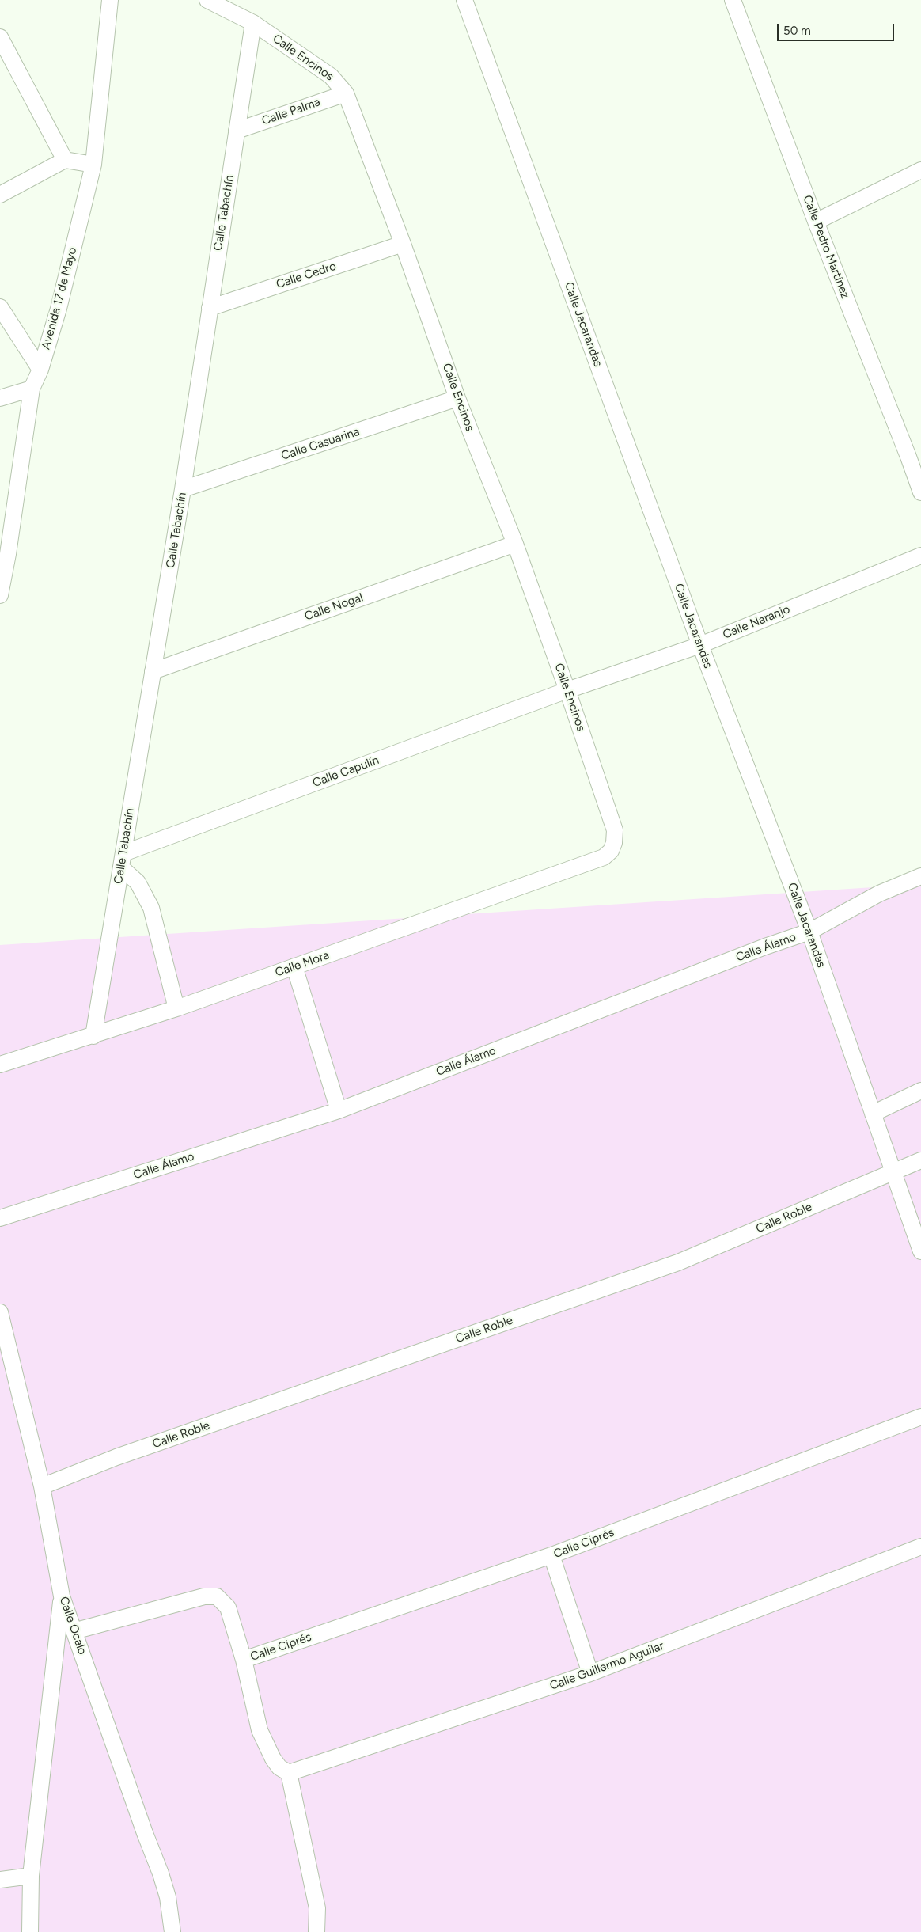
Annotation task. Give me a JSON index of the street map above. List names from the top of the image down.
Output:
{
  "streets": {
    "street": [
      "Calle Encinos",
      "Calle Palma",
      "Calle Tabachín",
      "Calle Pedro Martínez",
      "Calle Cedro",
      "Avenida 17 de Mayo",
      "Calle Jacarandas",
      "Calle Casuarina",
      "Calle Nogal",
      "Calle Naranjo",
      "Calle Capulín",
      "Calle Álamo",
      "Calle Mora",
      "Calle Roble",
      "Calle Ciprés",
      "Calle Ocalo",
      "Calle Guillermo Aguilar"
    ]
  },
  "crossings": [
    ["Calle Encinos", "Calle Palma"],
    ["Calle Encinos", "Calle Tabachín"],
    ["Calle Encinos", "Calle Cedro"],
    ["Calle Encinos", "Calle Casuarina"],
    ["Calle Encinos", "Calle Nogal"],
    ["Calle Encinos", "Calle Naranjo"],
    ["Calle Encinos", "Calle Capulín"],
    ["Calle Encinos", "Calle Mora"],
    ["Calle Palma", "Calle Tabachín"],
    ["Calle Tabachín", "Calle Cedro"],
    ["Calle Tabachín", "Calle Casuarina"],
    ["Calle Tabachín", "Calle Nogal"],
    ["Calle Tabachín", "Calle Capulín"],
    ["Calle Tabachín", "Calle Mora"],
    ["Calle Jacarandas", "Calle Naranjo"],
    ["Calle Jacarandas", "Calle Álamo"],
    ["Calle Jacarandas", "Calle Roble"],
    ["Calle Naranjo", "Calle Capulín"],
    ["Calle Roble", "Calle Ocalo"],
    ["Calle Ciprés", "Calle Ocalo"],
    ["Calle Ciprés", "Calle Guillermo Aguilar"]
  ],
  "scale_bar": "50 m"
}
